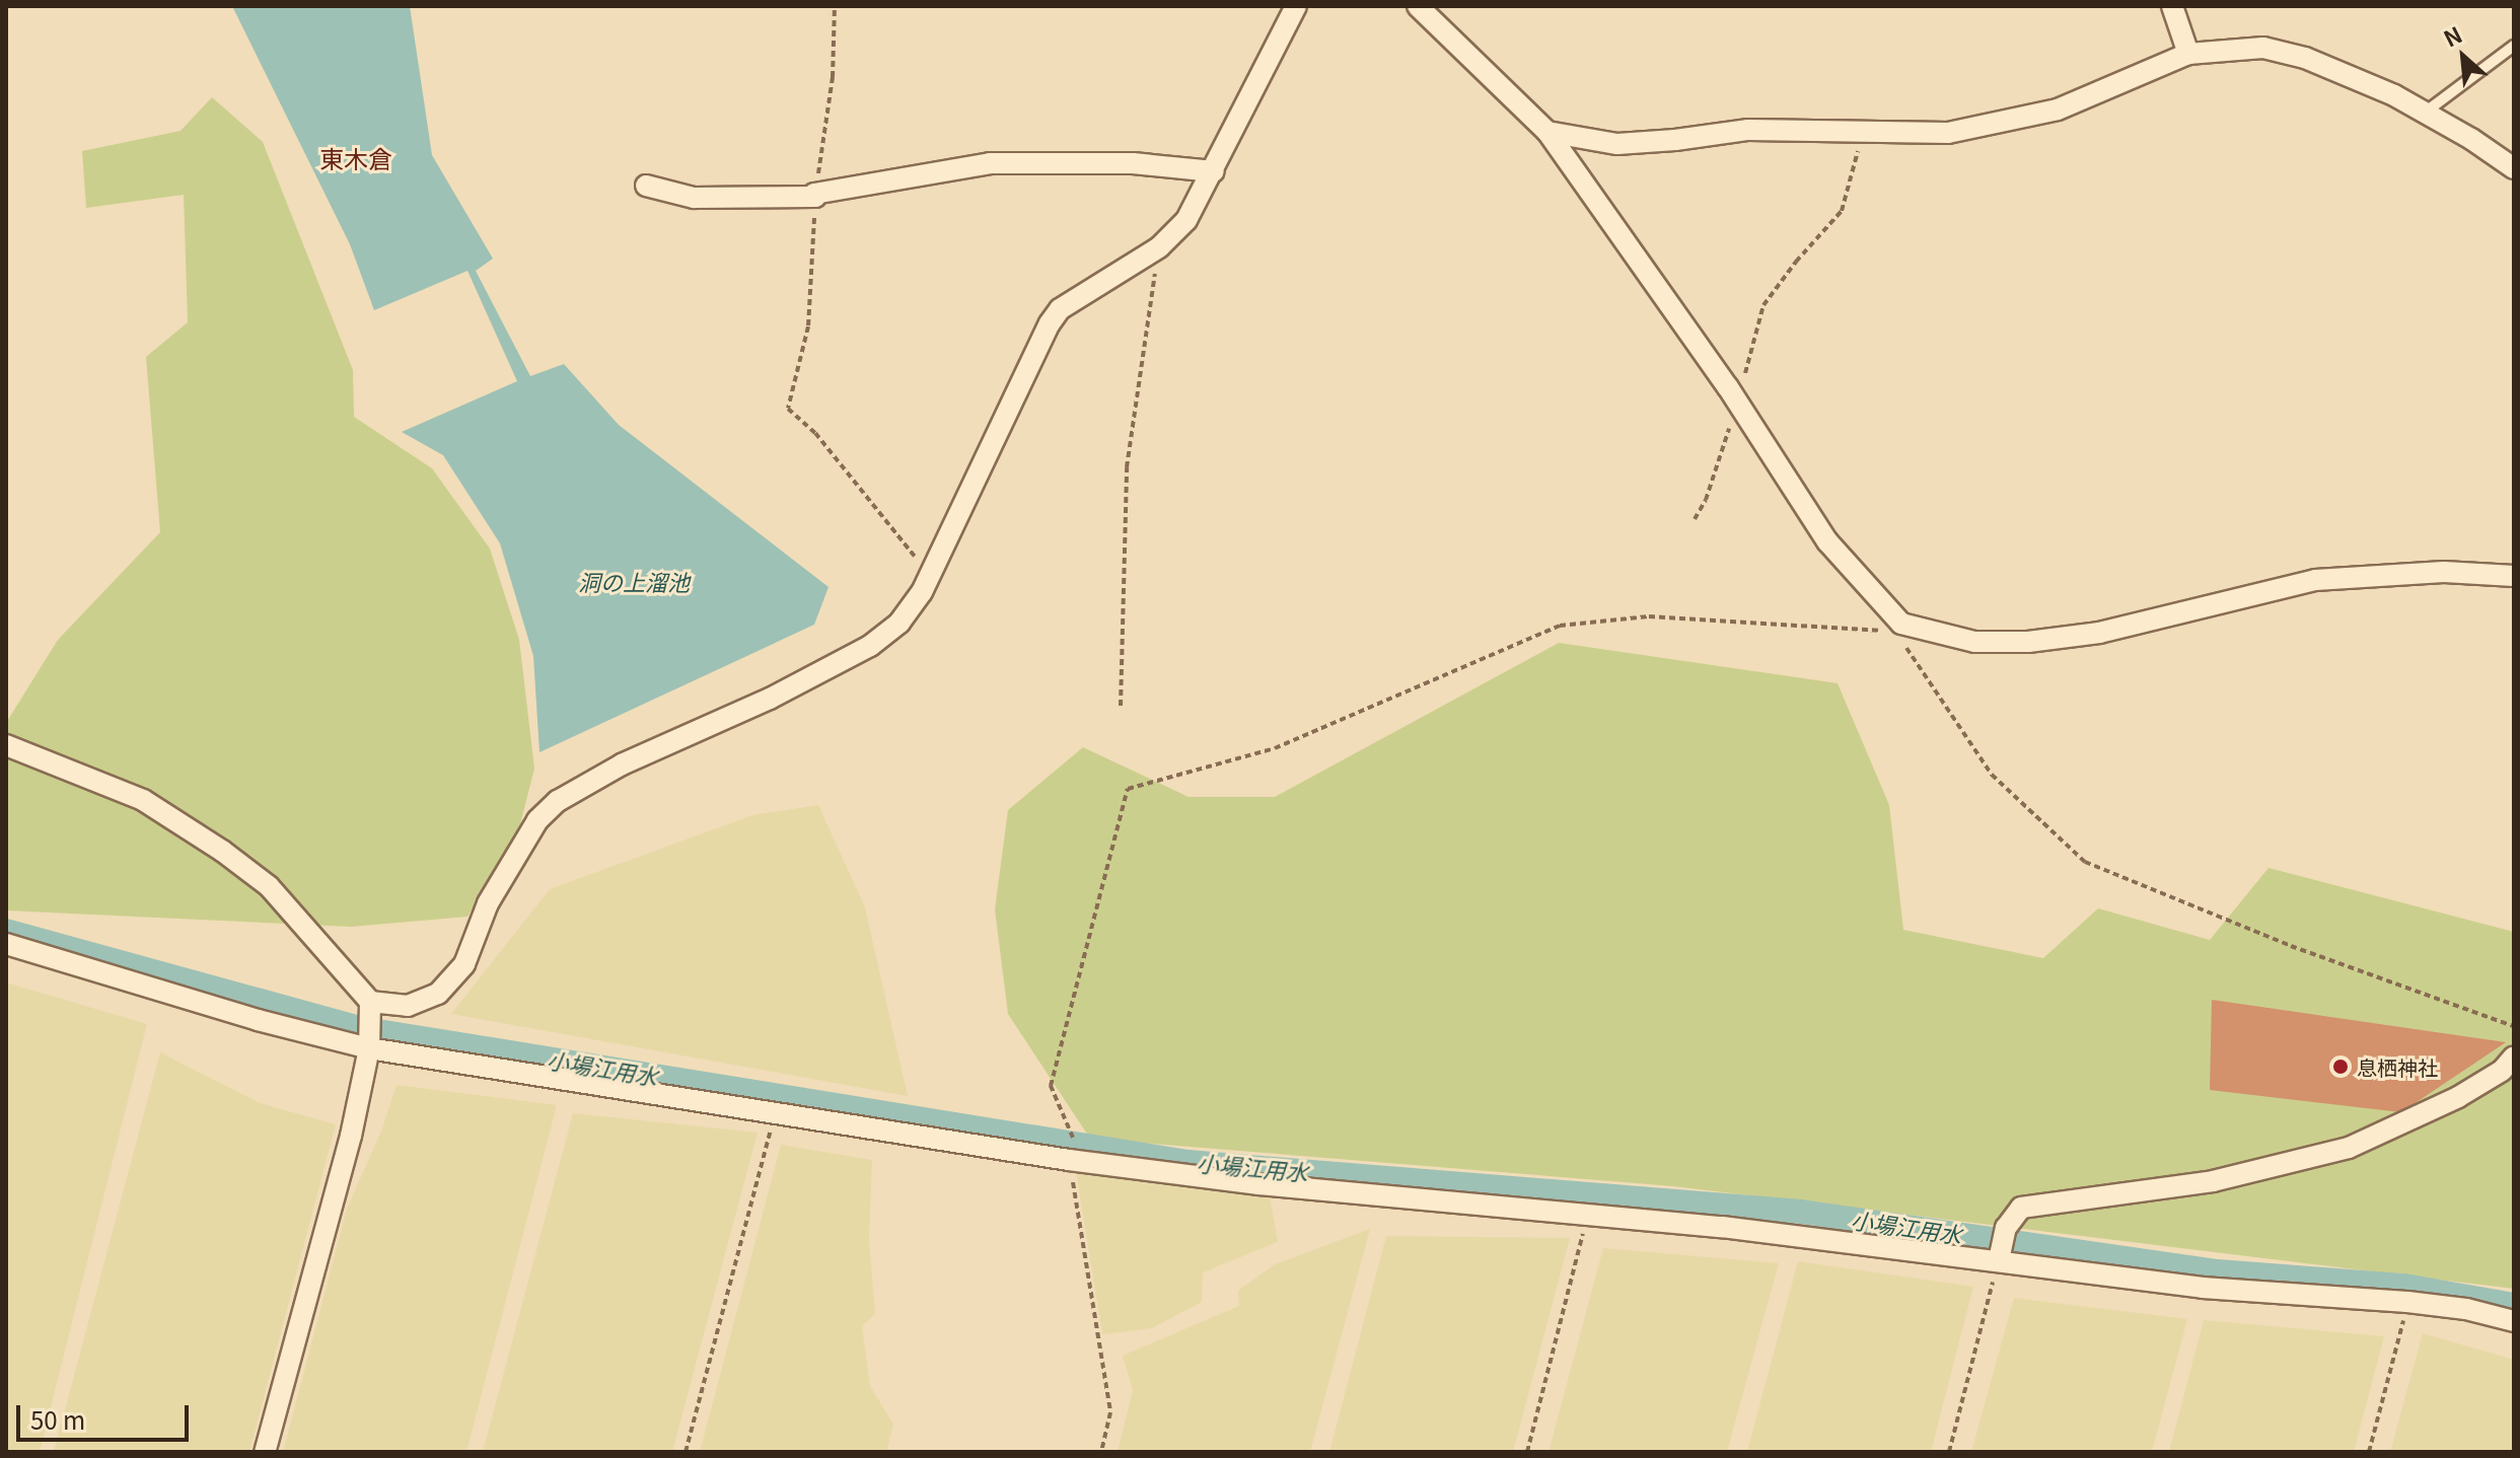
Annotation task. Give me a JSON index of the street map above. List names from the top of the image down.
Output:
{
  "districts": ["東木倉"],
  "water": ["洞の上溜池", "小場江用水"],
  "places": ["息栖神社"],
  "scale_bar": "50 m",
  "north": "top left"
}
